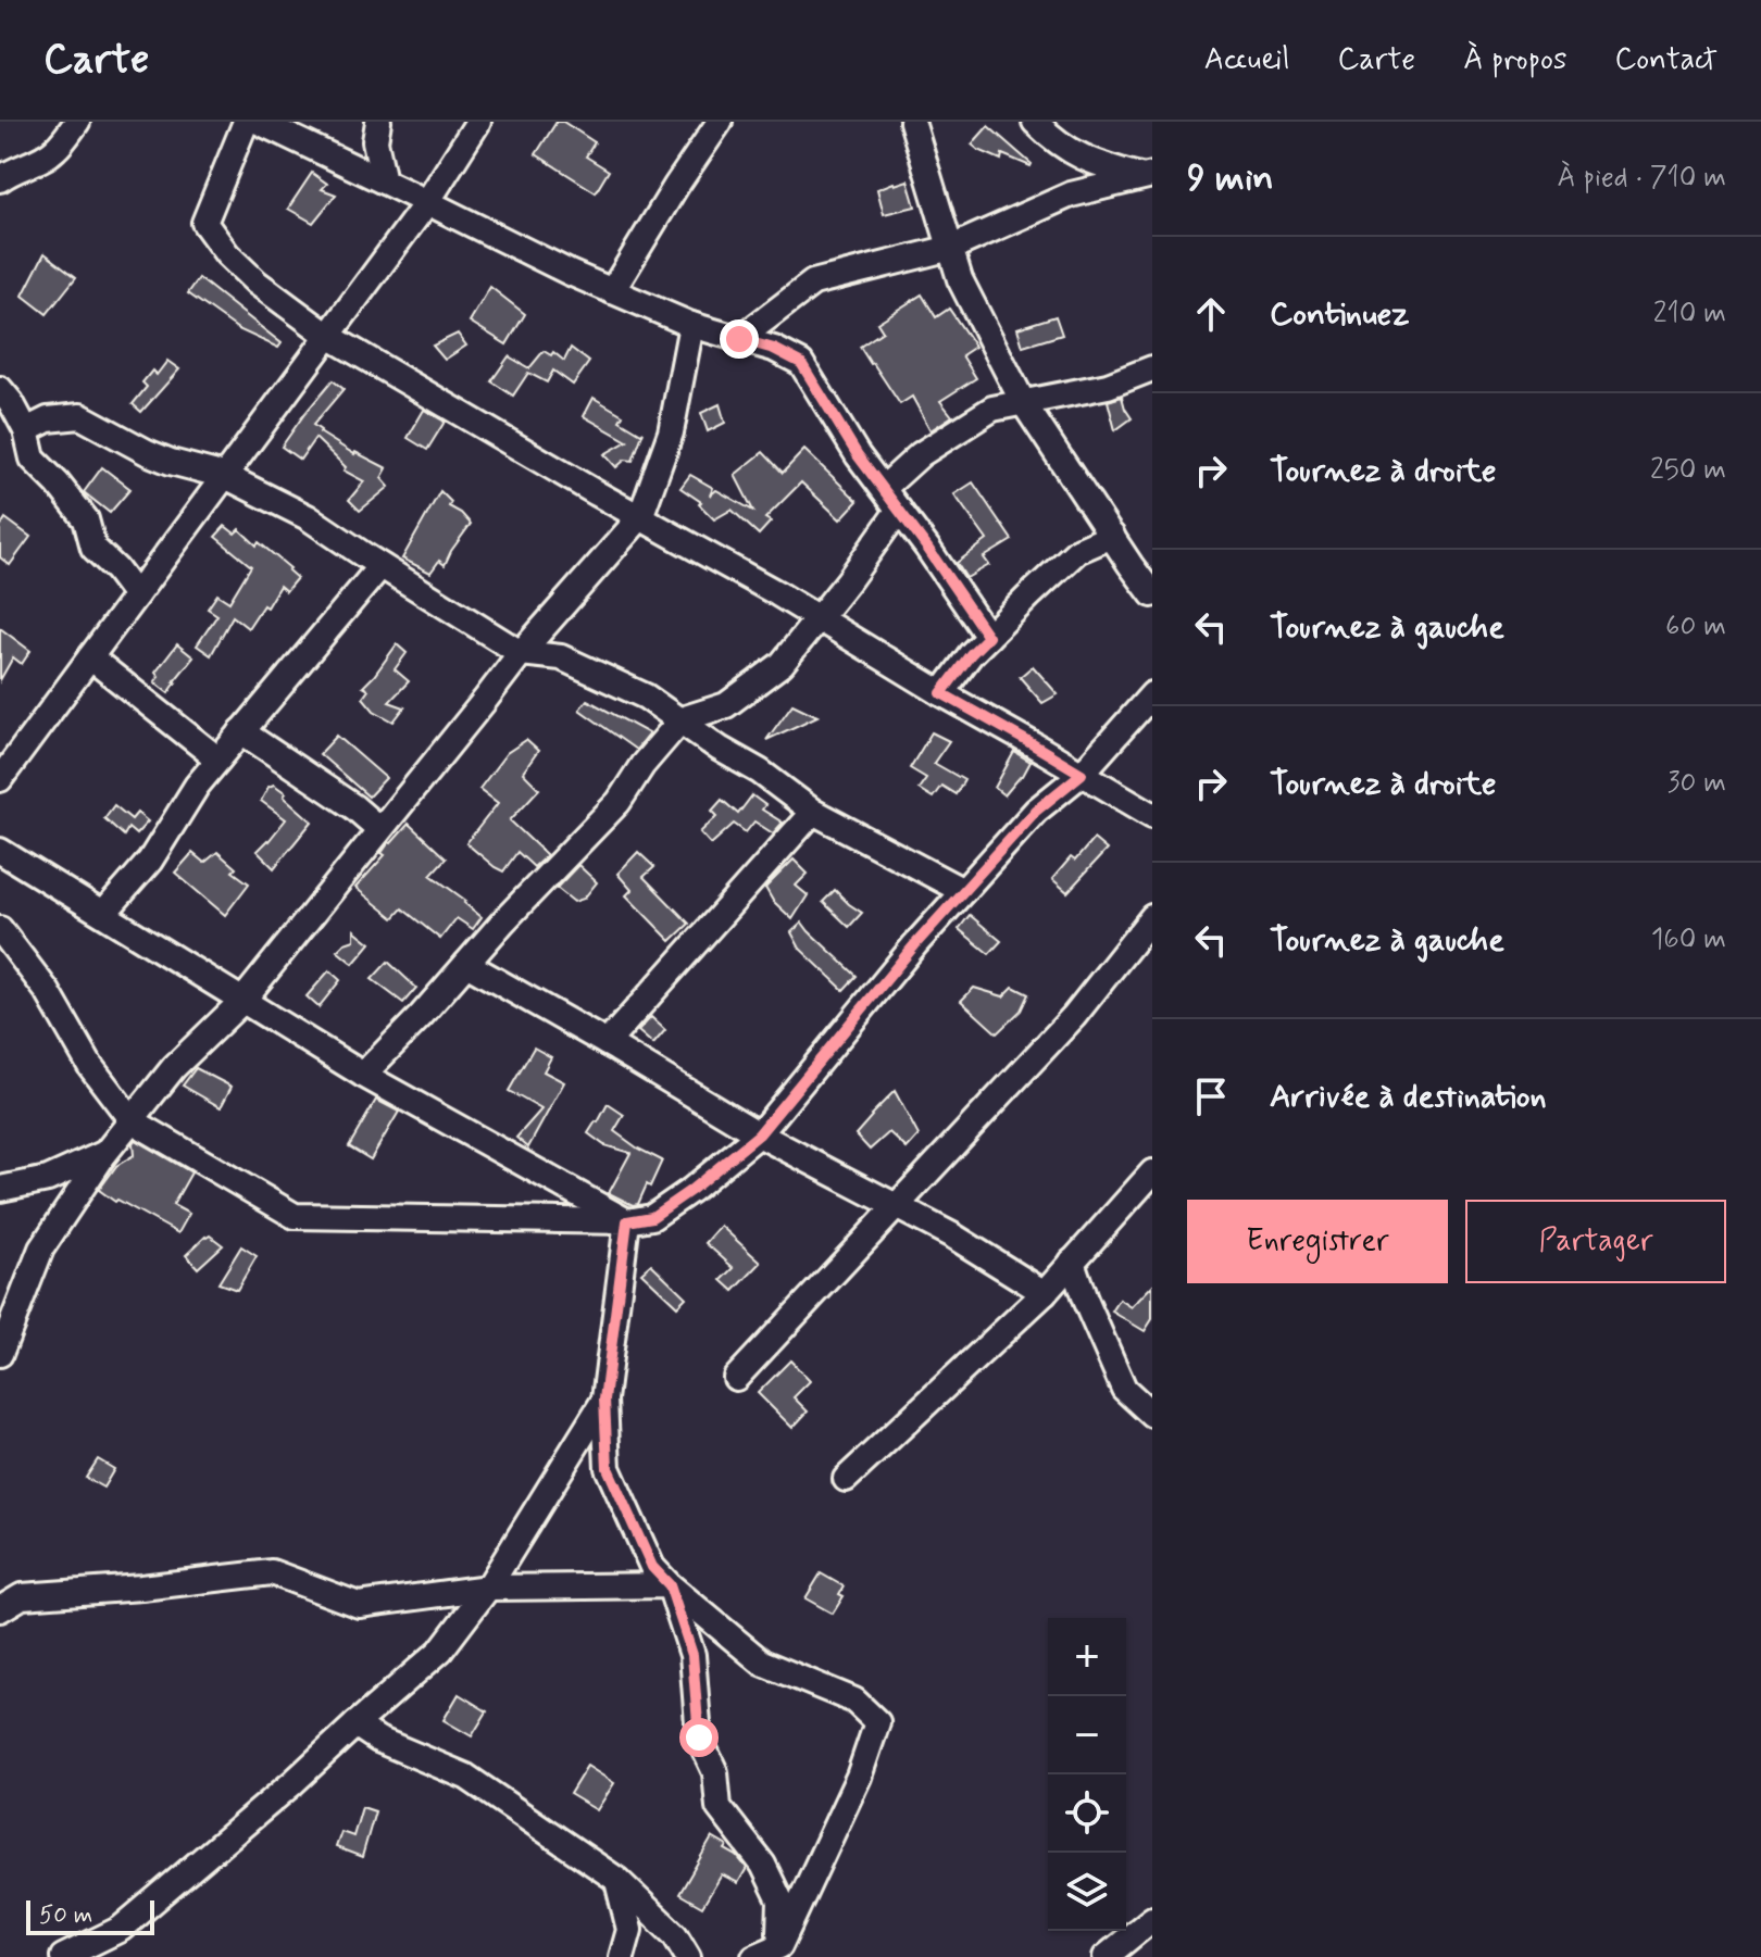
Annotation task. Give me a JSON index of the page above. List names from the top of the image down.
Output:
{
  "scale_bar": "50 m",
  "page": {
    "header": "Carte",
    "nav": [
      "Accueil",
      "Carte",
      "À propos",
      "Contact"
    ],
    "heading": ["9 min", "À pied · 710 m"],
    "list": [
      ["Continuez", "210 m"],
      ["Tournez à droite", "250 m"],
      ["Tournez à gauche", "60 m"],
      ["Tournez à droite", "30 m"],
      ["Tournez à gauche", "160 m"],
      "Arrivée à destination"
    ],
    "buttons": ["Enregistrer", "Partager"],
    "map_buttons": ["+", "−"],
    "scale": "50 m"
  }
}
